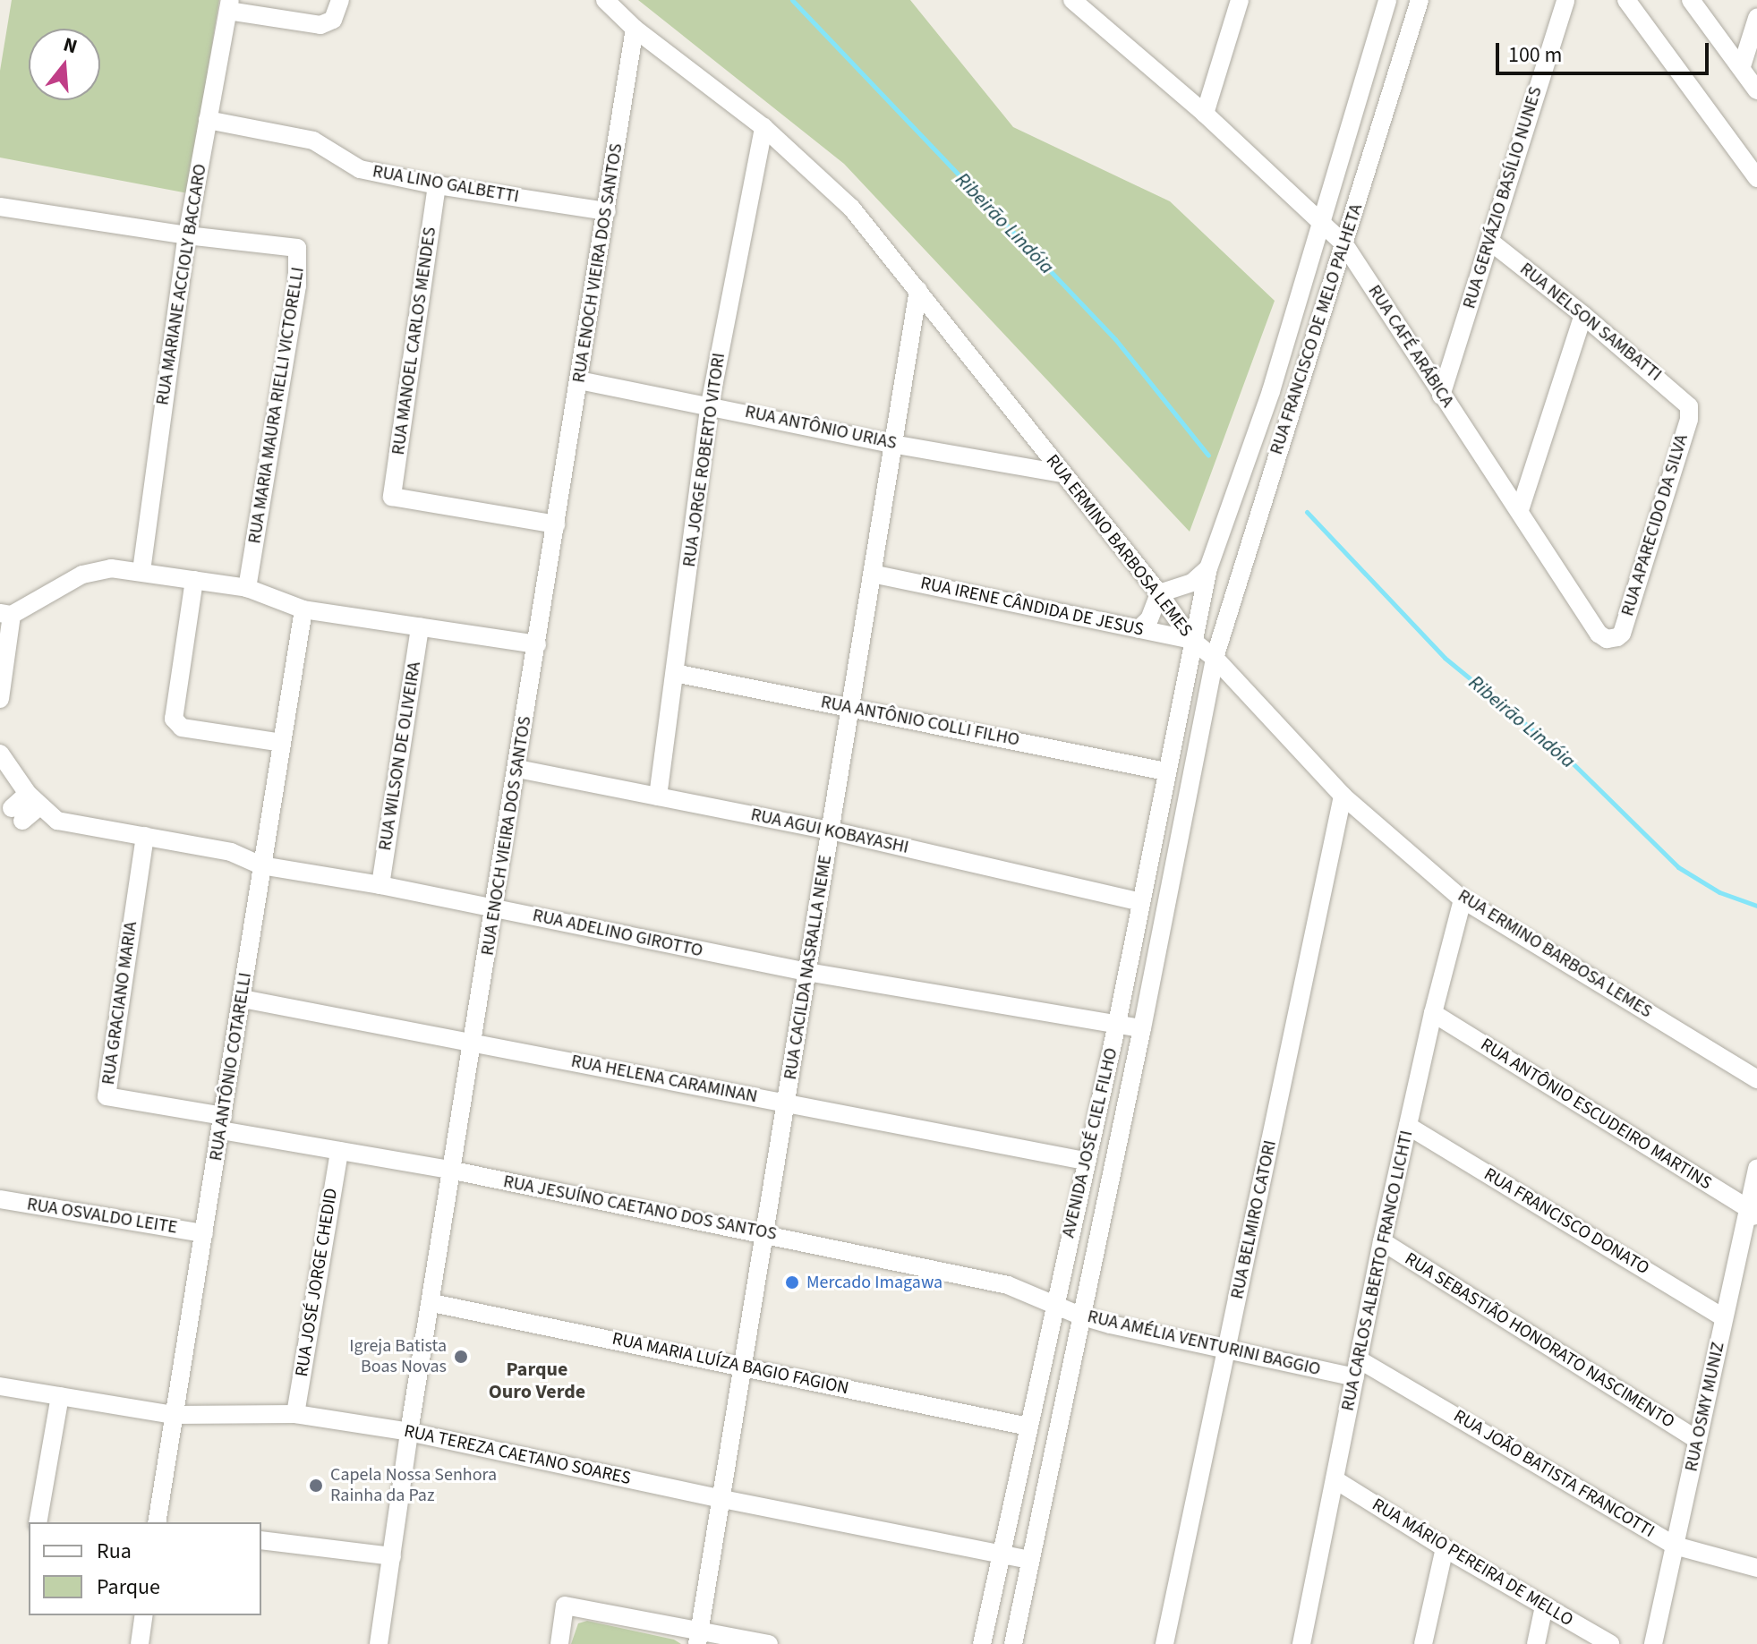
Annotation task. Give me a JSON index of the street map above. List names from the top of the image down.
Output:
{
  "streets": {
    "street": [
      "RUA LINO GALBETTI",
      "RUA GERVÁZIO BASÍLIO NUNES",
      "RUA ENOCH VIEIRA DOS SANTOS",
      "RUA MARIANE ACCIOLY BACCARO",
      "RUA NELSON SAMBATTI",
      "RUA FRANCISCO DE MELO PALHETA",
      "RUA MANOEL CARLOS MENDES",
      "RUA CAFÉ ARÁBICA",
      "RUA MARIA MAURA RIELLI VICTORELLI",
      "RUA ANTÔNIO URIAS",
      "RUA JORGE ROBERTO VITORI",
      "RUA APARECIDO DA SILVA",
      "RUA ERMINO BARBOSA LEMES",
      "RUA IRENE CÂNDIDA DE JESUS",
      "RUA ANTÔNIO COLLI FILHO",
      "RUA WILSON DE OLIVEIRA",
      "RUA AGUI KOBAYASHI",
      "RUA ADELINO GIROTTO",
      "RUA CACILDA NASRALLA NEME",
      "RUA GRACIANO MARIA",
      "RUA ANTÔNIO COTARELLI",
      "RUA HELENA CARAMINAN",
      "RUA ANTÔNIO ESCUDEIRO MARTINS",
      "AVENIDA JOSÉ CIEL FILHO",
      "RUA JESUÍNO CAETANO DOS SANTOS",
      "RUA OSVALDO LEITE",
      "RUA BELMIRO CATORI",
      "RUA FRANCISCO DONATO",
      "RUA CARLOS ALBERTO FRANCO LICHTI",
      "RUA JOSÉ JORGE CHEDID",
      "RUA SEBASTIÃO HONORATO NASCIMENTO",
      "RUA AMÉLIA VENTURINI BAGGIO",
      "RUA MARIA LUÍZA BAGIO FAGION",
      "RUA OSMY MUNIZ",
      "RUA TEREZA CAETANO SOARES",
      "RUA JOÃO BATISTA FRANCOTTI",
      "RUA MÁRIO PEREIRA DE MELLO"
    ]
  },
  "crossings": [
    ["RUA LINO GALBETTI", "RUA ENOCH VIEIRA DOS SANTOS"],
    ["RUA LINO GALBETTI", "RUA MARIANE ACCIOLY BACCARO"],
    ["RUA LINO GALBETTI", "RUA MANOEL CARLOS MENDES"],
    ["RUA GERVÁZIO BASÍLIO NUNES", "RUA NELSON SAMBATTI"],
    ["RUA GERVÁZIO BASÍLIO NUNES", "RUA CAFÉ ARÁBICA"],
    ["RUA ENOCH VIEIRA DOS SANTOS", "RUA MANOEL CARLOS MENDES"],
    ["RUA ENOCH VIEIRA DOS SANTOS", "RUA ANTÔNIO URIAS"],
    ["RUA ENOCH VIEIRA DOS SANTOS", "RUA ERMINO BARBOSA LEMES"],
    ["RUA ENOCH VIEIRA DOS SANTOS", "RUA AGUI KOBAYASHI"],
    ["RUA ENOCH VIEIRA DOS SANTOS", "RUA ADELINO GIROTTO"],
    ["RUA ENOCH VIEIRA DOS SANTOS", "RUA HELENA CARAMINAN"],
    ["RUA ENOCH VIEIRA DOS SANTOS", "RUA JESUÍNO CAETANO DOS SANTOS"],
    ["RUA ENOCH VIEIRA DOS SANTOS", "RUA MARIA LUÍZA BAGIO FAGION"],
    ["RUA ENOCH VIEIRA DOS SANTOS", "RUA TEREZA CAETANO SOARES"],
    ["RUA MARIANE ACCIOLY BACCARO", "RUA MARIA MAURA RIELLI VICTORELLI"],
    ["RUA NELSON SAMBATTI", "RUA APARECIDO DA SILVA"],
    ["RUA FRANCISCO DE MELO PALHETA", "RUA CAFÉ ARÁBICA"],
    ["RUA FRANCISCO DE MELO PALHETA", "RUA ERMINO BARBOSA LEMES"],
    ["RUA FRANCISCO DE MELO PALHETA", "RUA IRENE CÂNDIDA DE JESUS"],
    ["RUA FRANCISCO DE MELO PALHETA", "AVENIDA JOSÉ CIEL FILHO"],
    ["RUA CAFÉ ARÁBICA", "RUA APARECIDO DA SILVA"],
    ["RUA ANTÔNIO URIAS", "RUA JORGE ROBERTO VITORI"],
    ["RUA ANTÔNIO URIAS", "RUA ERMINO BARBOSA LEMES"],
    ["RUA ANTÔNIO URIAS", "RUA CACILDA NASRALLA NEME"],
    ["RUA JORGE ROBERTO VITORI", "RUA ERMINO BARBOSA LEMES"],
    ["RUA JORGE ROBERTO VITORI", "RUA ANTÔNIO COLLI FILHO"],
    ["RUA JORGE ROBERTO VITORI", "RUA AGUI KOBAYASHI"],
    ["RUA ERMINO BARBOSA LEMES", "RUA IRENE CÂNDIDA DE JESUS"],
    ["RUA ERMINO BARBOSA LEMES", "RUA CACILDA NASRALLA NEME"],
    ["RUA ERMINO BARBOSA LEMES", "AVENIDA JOSÉ CIEL FILHO"],
    ["RUA ERMINO BARBOSA LEMES", "RUA BELMIRO CATORI"],
    ["RUA ERMINO BARBOSA LEMES", "RUA CARLOS ALBERTO FRANCO LICHTI"],
    ["RUA IRENE CÂNDIDA DE JESUS", "RUA CACILDA NASRALLA NEME"],
    ["RUA IRENE CÂNDIDA DE JESUS", "AVENIDA JOSÉ CIEL FILHO"],
    ["RUA ANTÔNIO COLLI FILHO", "RUA CACILDA NASRALLA NEME"],
    ["RUA ANTÔNIO COLLI FILHO", "AVENIDA JOSÉ CIEL FILHO"],
    ["RUA WILSON DE OLIVEIRA", "RUA ADELINO GIROTTO"],
    ["RUA AGUI KOBAYASHI", "RUA CACILDA NASRALLA NEME"],
    ["RUA AGUI KOBAYASHI", "AVENIDA JOSÉ CIEL FILHO"],
    ["RUA ADELINO GIROTTO", "RUA CACILDA NASRALLA NEME"],
    ["RUA ADELINO GIROTTO", "RUA GRACIANO MARIA"],
    ["RUA ADELINO GIROTTO", "RUA ANTÔNIO COTARELLI"],
    ["RUA ADELINO GIROTTO", "AVENIDA JOSÉ CIEL FILHO"],
    ["RUA CACILDA NASRALLA NEME", "RUA HELENA CARAMINAN"],
    ["RUA CACILDA NASRALLA NEME", "RUA JESUÍNO CAETANO DOS SANTOS"],
    ["RUA CACILDA NASRALLA NEME", "RUA MARIA LUÍZA BAGIO FAGION"],
    ["RUA CACILDA NASRALLA NEME", "RUA TEREZA CAETANO SOARES"],
    ["RUA GRACIANO MARIA", "RUA ANTÔNIO COTARELLI"],
    ["RUA GRACIANO MARIA", "RUA JESUÍNO CAETANO DOS SANTOS"],
    ["RUA ANTÔNIO COTARELLI", "RUA HELENA CARAMINAN"],
    ["RUA ANTÔNIO COTARELLI", "RUA JESUÍNO CAETANO DOS SANTOS"],
    ["RUA ANTÔNIO COTARELLI", "RUA OSVALDO LEITE"],
    ["RUA ANTÔNIO COTARELLI", "RUA TEREZA CAETANO SOARES"],
    ["RUA HELENA CARAMINAN", "AVENIDA JOSÉ CIEL FILHO"],
    ["RUA ANTÔNIO ESCUDEIRO MARTINS", "RUA CARLOS ALBERTO FRANCO LICHTI"],
    ["RUA ANTÔNIO ESCUDEIRO MARTINS", "RUA OSMY MUNIZ"],
    ["AVENIDA JOSÉ CIEL FILHO", "RUA JESUÍNO CAETANO DOS SANTOS"],
    ["AVENIDA JOSÉ CIEL FILHO", "RUA AMÉLIA VENTURINI BAGGIO"],
    ["AVENIDA JOSÉ CIEL FILHO", "RUA MARIA LUÍZA BAGIO FAGION"],
    ["AVENIDA JOSÉ CIEL FILHO", "RUA TEREZA CAETANO SOARES"],
    ["RUA JESUÍNO CAETANO DOS SANTOS", "RUA JOSÉ JORGE CHEDID"],
    ["RUA JESUÍNO CAETANO DOS SANTOS", "RUA AMÉLIA VENTURINI BAGGIO"],
    ["RUA BELMIRO CATORI", "RUA AMÉLIA VENTURINI BAGGIO"],
    ["RUA FRANCISCO DONATO", "RUA CARLOS ALBERTO FRANCO LICHTI"],
    ["RUA FRANCISCO DONATO", "RUA OSMY MUNIZ"],
    ["RUA CARLOS ALBERTO FRANCO LICHTI", "RUA SEBASTIÃO HONORATO NASCIMENTO"],
    ["RUA CARLOS ALBERTO FRANCO LICHTI", "RUA AMÉLIA VENTURINI BAGGIO"],
    ["RUA CARLOS ALBERTO FRANCO LICHTI", "RUA JOÃO BATISTA FRANCOTTI"],
    ["RUA CARLOS ALBERTO FRANCO LICHTI", "RUA MÁRIO PEREIRA DE MELLO"],
    ["RUA JOSÉ JORGE CHEDID", "RUA TEREZA CAETANO SOARES"],
    ["RUA SEBASTIÃO HONORATO NASCIMENTO", "RUA OSMY MUNIZ"],
    ["RUA AMÉLIA VENTURINI BAGGIO", "RUA JOÃO BATISTA FRANCOTTI"],
    ["RUA OSMY MUNIZ", "RUA JOÃO BATISTA FRANCOTTI"]
  ],
  "districts": ["Parque Ouro Verde"],
  "water": ["Ribeirão Lindóia"],
  "places": ["Mercado Imagawa", "Igreja Batista Boas Novas", "Capela Nossa Senhora Rainha da Paz"],
  "legend": ["Rua", "Parque"],
  "scale_bar": "100 m",
  "north": "top"
}
